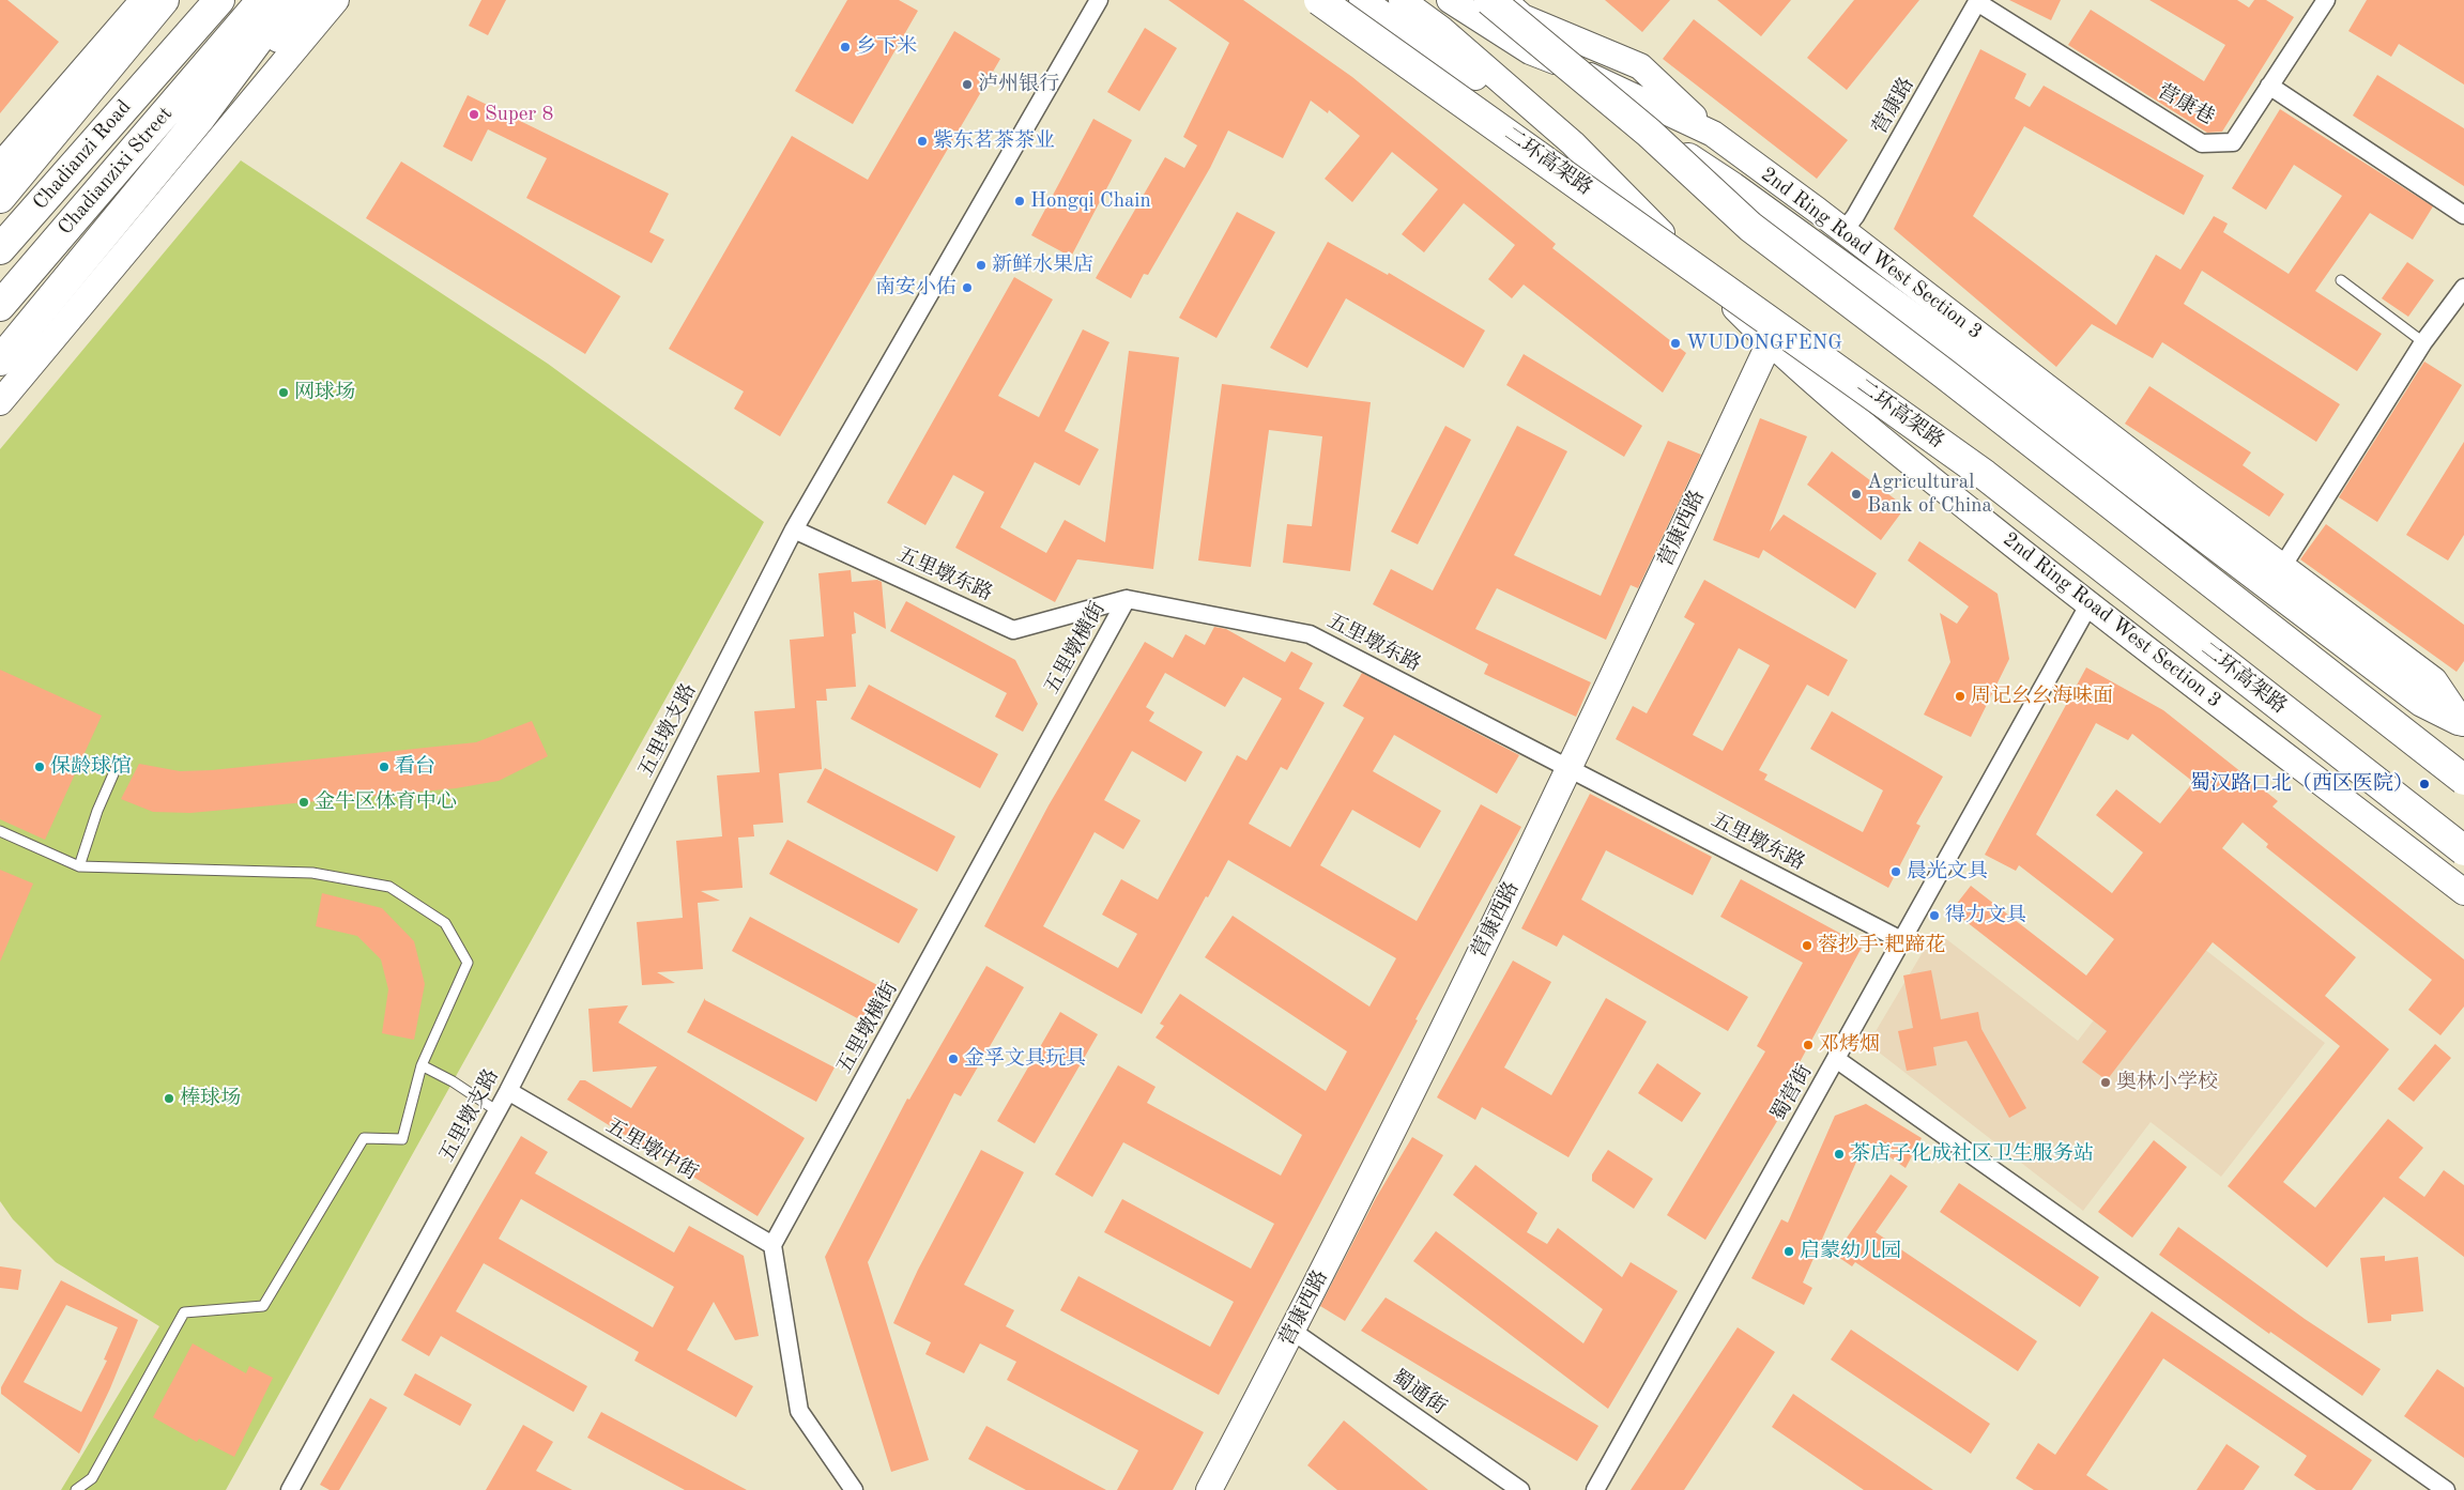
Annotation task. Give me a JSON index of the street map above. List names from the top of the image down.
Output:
{
  "streets": {
    "highway": ["Chadianzi Road", "二环高架路", "Chadianzixi Street"],
    "main road": ["2nd Ring Road West Section 3", "营康西路"],
    "street": [
      "营康巷",
      "营康路",
      "五里墩东路",
      "五里墩横街",
      "五里墩支路",
      "蜀营街",
      "五里墩中街",
      "蜀通街"
    ]
  },
  "crossings": [
    ["营康巷", "营康路"],
    ["营康路", "2nd Ring Road West Section 3"],
    ["2nd Ring Road West Section 3", "营康西路"],
    ["2nd Ring Road West Section 3", "蜀营街"],
    ["营康西路", "五里墩东路"],
    ["营康西路", "蜀通街"],
    ["五里墩东路", "五里墩横街"],
    ["五里墩东路", "五里墩支路"],
    ["五里墩东路", "蜀营街"],
    ["五里墩横街", "五里墩中街"],
    ["五里墩支路", "五里墩中街"]
  ],
  "places": [
    "乡下米",
    "泸州银行",
    "Super 8",
    "紫东茗茶茶业",
    "Hongqi Chain",
    "新鲜水果店",
    "南安小佑",
    "WUDONGFENG",
    "网球场",
    "Agricultural Bank of China",
    "周记幺幺海味面",
    "保龄球馆",
    "看台",
    "蜀汉路口北（西区医院）",
    "金牛区体育中心",
    "晨光文具",
    "得力文具",
    "蓉抄手·耙蹄花",
    "邓烤烟",
    "金孚文具玩具",
    "奥林小学校",
    "棒球场",
    "茶店子化成社区卫生服务站",
    "启蒙幼儿园"
  ]
}
